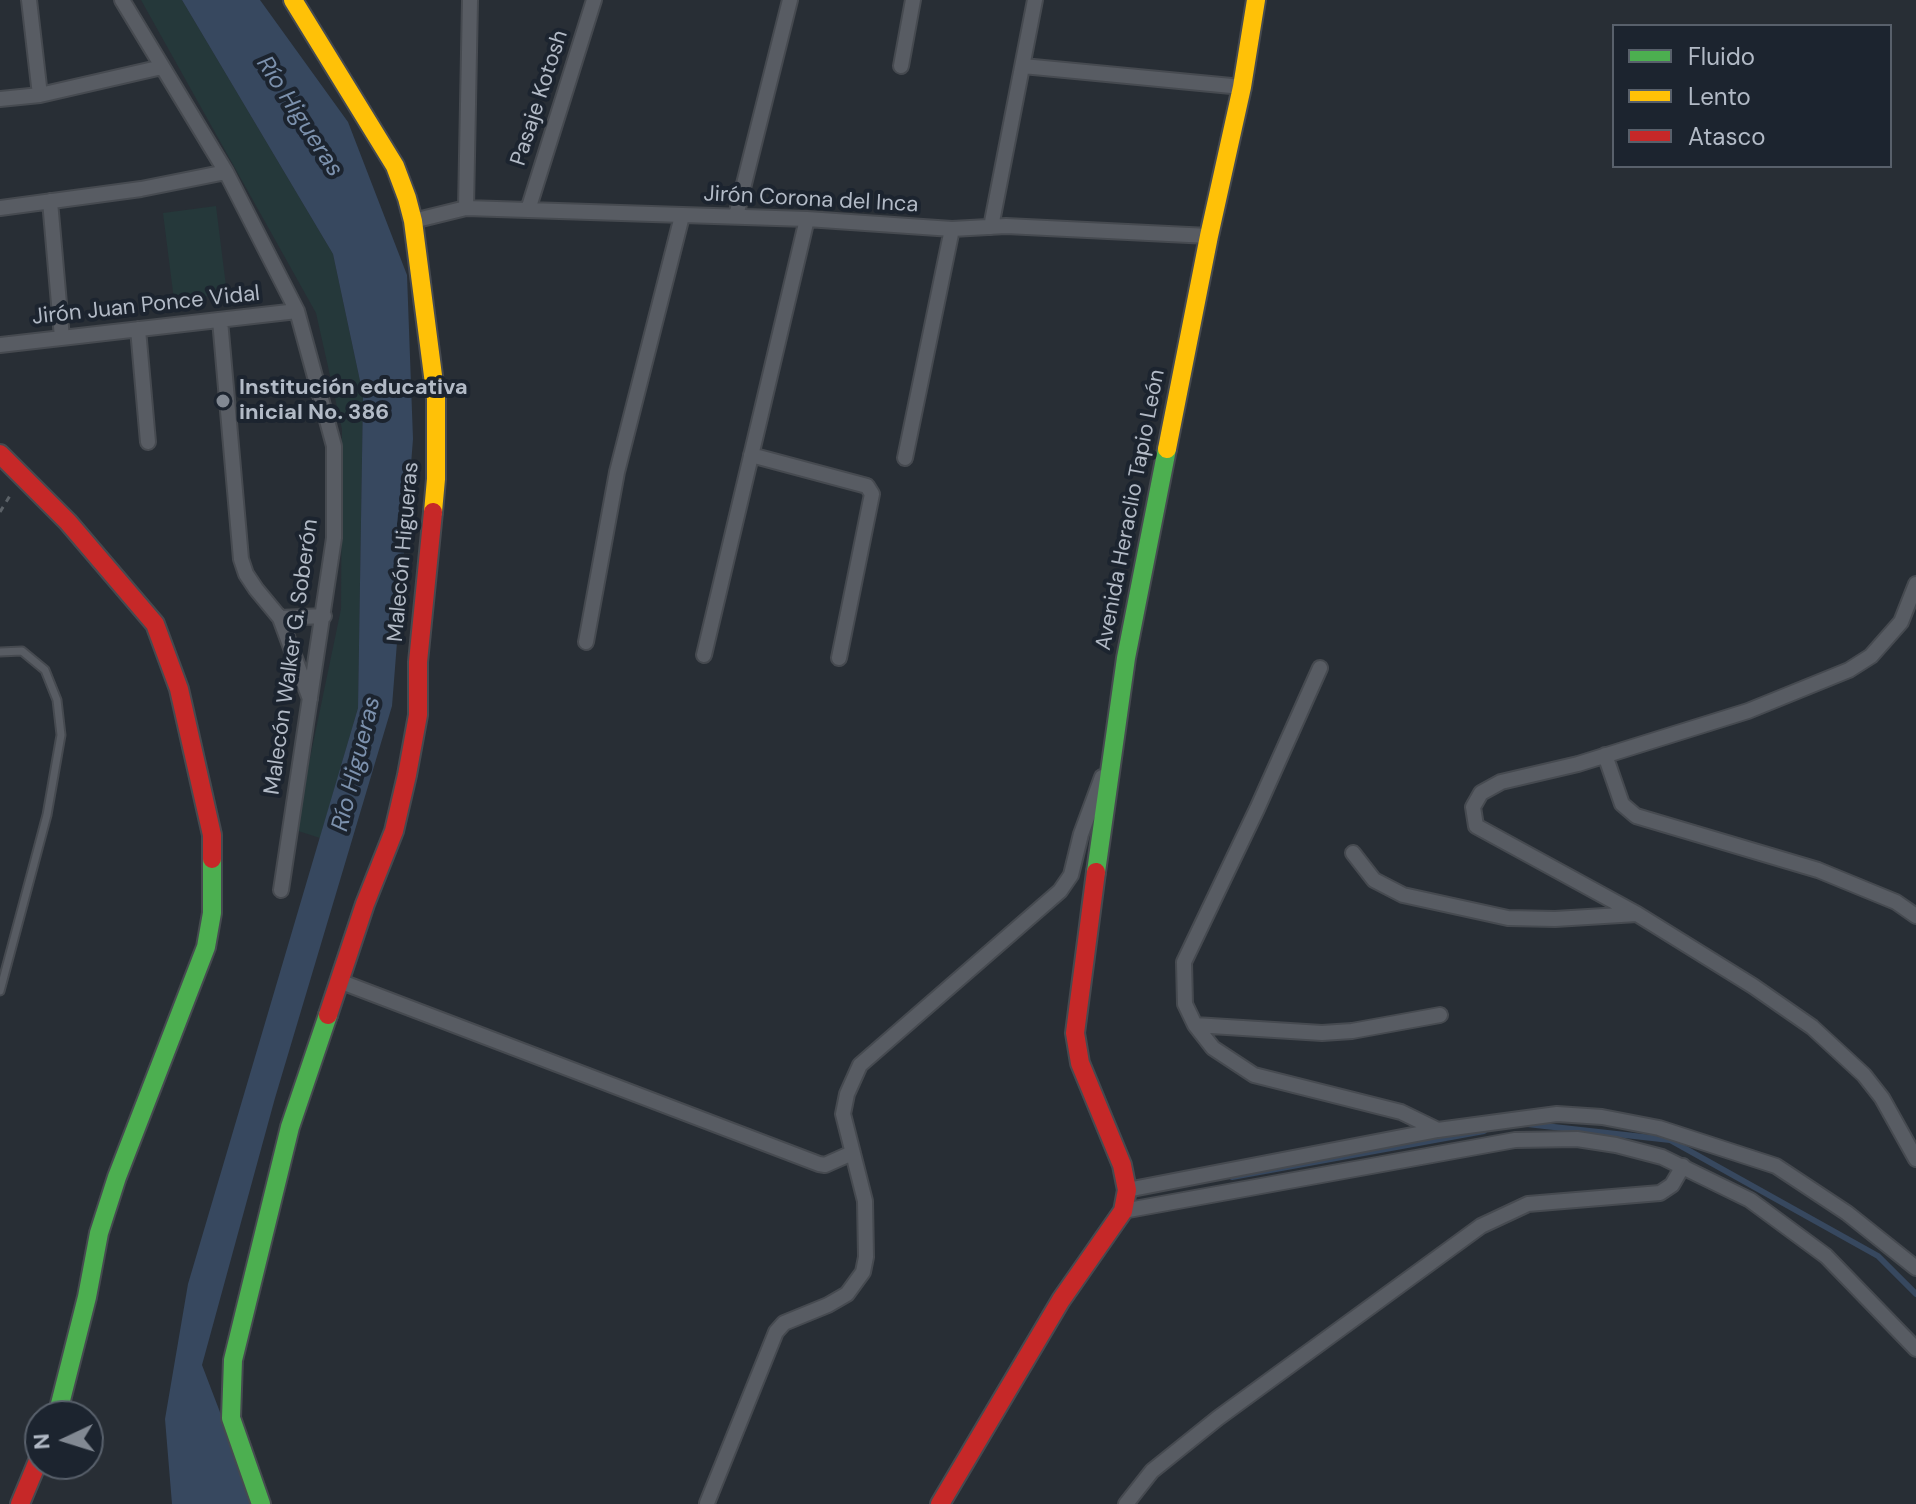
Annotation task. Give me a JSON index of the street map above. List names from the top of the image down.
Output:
{
  "streets": {
    "main road": ["Avenida Heraclio Tapio León", "Malecón Higueras"],
    "street": [
      "Pasaje Kotosh",
      "Jirón Corona del Inca",
      "Jirón Juan Ponce Vidal",
      "Malecón Walker G. Soberón"
    ]
  },
  "crossings": [
    ["Pasaje Kotosh", "Jirón Corona del Inca"],
    ["Jirón Corona del Inca", "Avenida Heraclio Tapio León"],
    ["Jirón Corona del Inca", "Malecón Higueras"],
    ["Jirón Juan Ponce Vidal", "Malecón Walker G. Soberón"]
  ],
  "water": ["Río Higueras"],
  "places": ["Institución educativa inicial No. 386"],
  "legend": ["Fluido", "Lento", "Atasco"],
  "north": "left"
}
